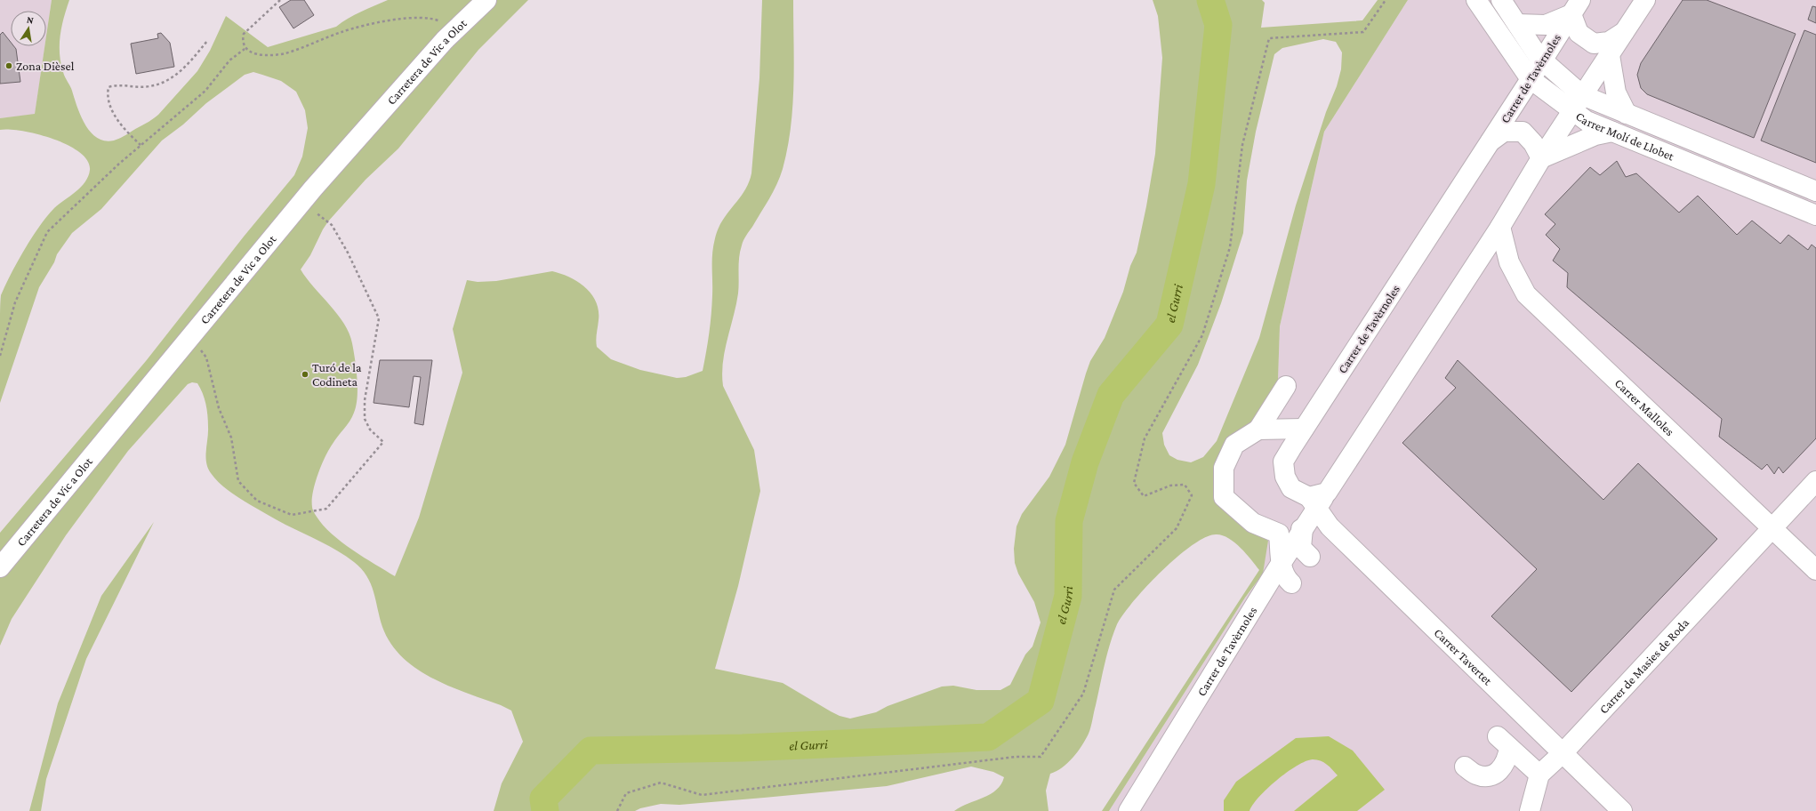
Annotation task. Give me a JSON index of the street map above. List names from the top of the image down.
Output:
{
  "streets": {
    "street": [
      "Carretera de Vic a Olot",
      "Carrer de Tavèrnoles",
      "Carrer Molí de Llobet",
      "Carrer Malloles",
      "Carrer Tavertet",
      "Carrer de Masies de Roda"
    ]
  },
  "crossings": [
    ["Carrer de Tavèrnoles", "Carrer Molí de Llobet"],
    ["Carrer de Tavèrnoles", "Carrer Malloles"],
    ["Carrer de Tavèrnoles", "Carrer Tavertet"],
    ["Carrer Malloles", "Carrer de Masies de Roda"],
    ["Carrer Tavertet", "Carrer de Masies de Roda"]
  ],
  "water": ["el Gurri"],
  "places": ["Zona Dièsel", "Turó de la Codineta"],
  "north": "top"
}
